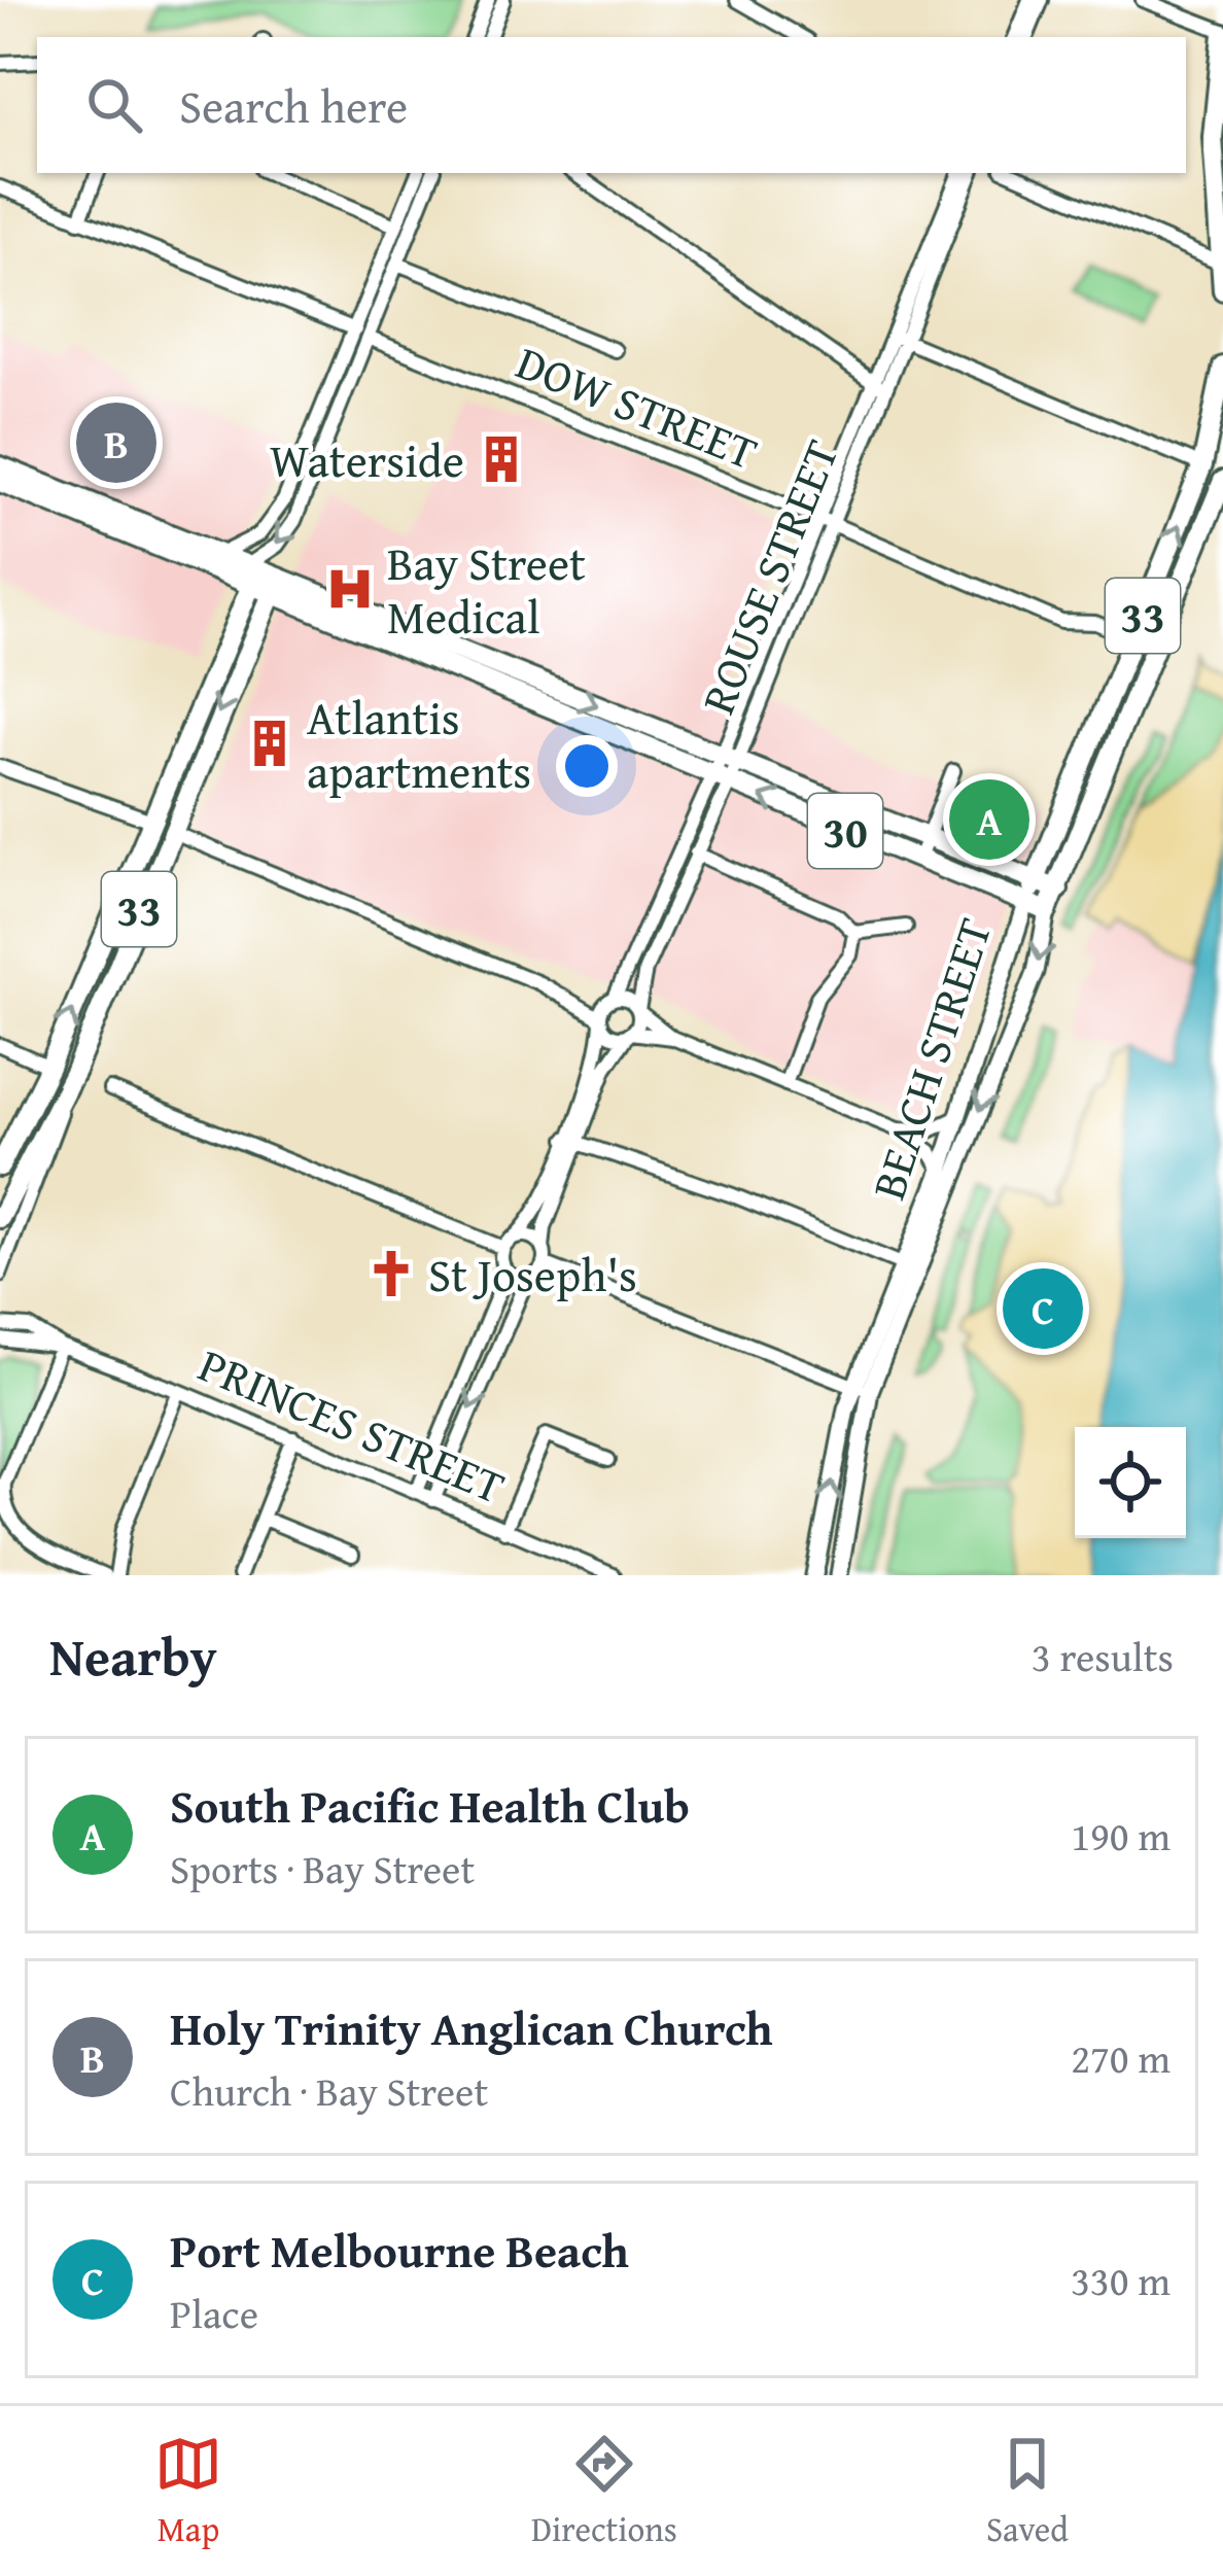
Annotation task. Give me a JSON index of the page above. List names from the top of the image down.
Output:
{
  "streets": {
    "main road": ["33", "30", "BEACH STREET"],
    "street": ["DOW STREET", "ROUSE STREET", "PRINCES STREET"]
  },
  "crossings": [
    ["DOW STREET", "ROUSE STREET"],
    ["DOW STREET", "BEACH STREET"],
    ["ROUSE STREET", "30"],
    ["33", "30"],
    ["30", "BEACH STREET"]
  ],
  "places": {
    "building": ["Waterside", "Atlantis apartments"],
    "hospital": ["Bay Street Medical"],
    "church": ["St Joseph's"]
  },
  "page": {
    "search": "Search here",
    "pins": ["B", "A", "C"],
    "heading": ["Nearby", "3 results"],
    "list": [
      {
        "mark": "A",
        "name": "South Pacific Health Club",
        "note": "Sports · Bay Street",
        "value": "190 m"
      },
      {
        "mark": "B",
        "name": "Holy Trinity Anglican Church",
        "note": "Church · Bay Street",
        "value": "270 m"
      },
      {
        "mark": "C",
        "name": "Port Melbourne Beach",
        "note": "Place",
        "value": "330 m"
      }
    ],
    "nav": ["Map", "Directions", "Saved"]
  }
}
